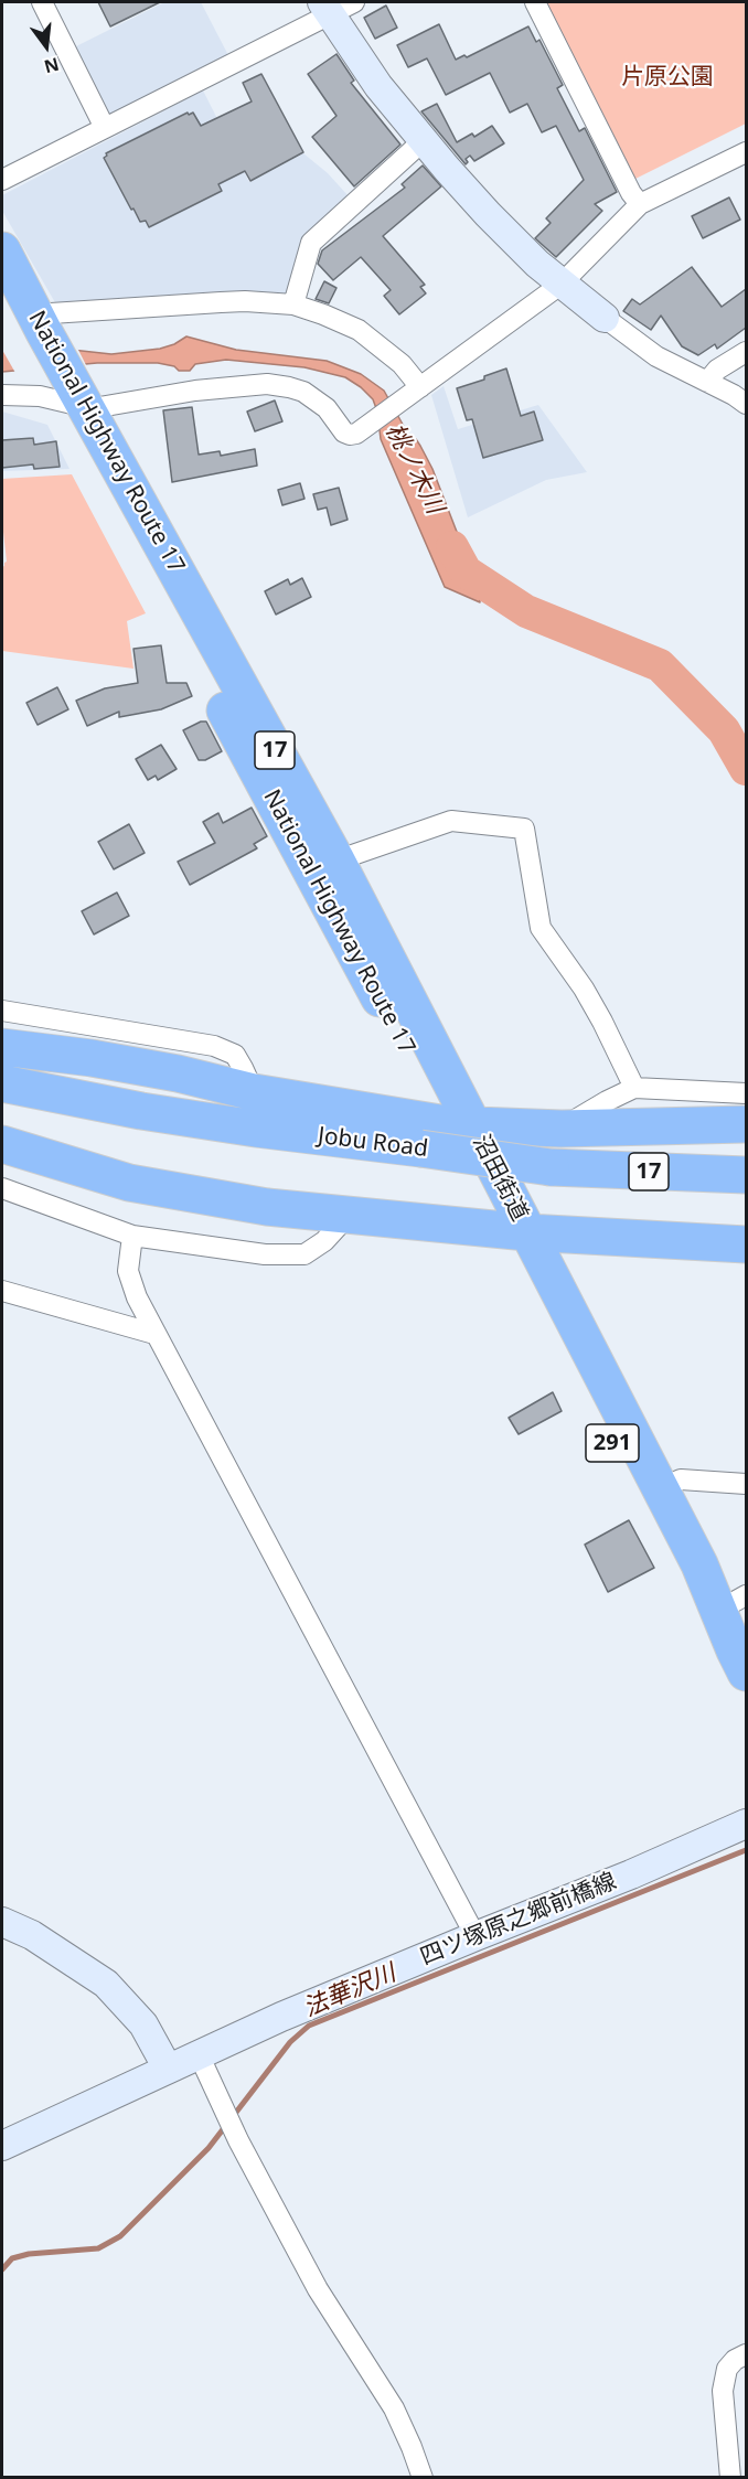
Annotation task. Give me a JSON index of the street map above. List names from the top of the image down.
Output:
{
  "streets": {
    "highway": [
      "National Highway Route 17",
      "17",
      "Jobu Road",
      "291"
    ],
    "main road": ["四ツ塚原之郷前橋線"]
  },
  "crossings": [
    ["National Highway Route 17", "291"]
  ],
  "water": ["桃ノ木川", "法華沢川"],
  "parks": ["片原公園"],
  "north": "bottom"
}
